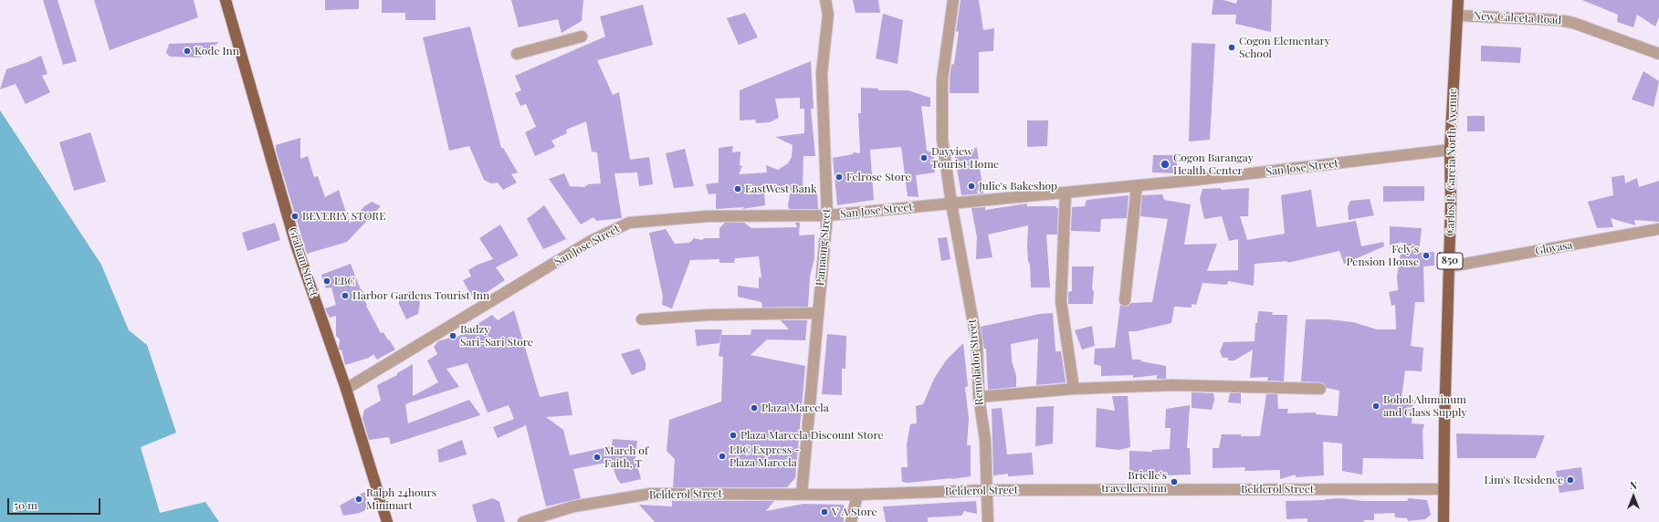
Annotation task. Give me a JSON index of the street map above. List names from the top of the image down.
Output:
{
  "streets": {
    "main road": ["Carlos P. Garcia North Avenue", "850", "Graham Street"],
    "street": [
      "New Calceta Road",
      "San Jose Street",
      "Pamaong Street",
      "Glovasa",
      "Remolador Street",
      "Belderol Street"
    ]
  },
  "crossings": [
    ["New Calceta Road", "Carlos P. Garcia North Avenue"],
    ["Carlos P. Garcia North Avenue", "San Jose Street"],
    ["Carlos P. Garcia North Avenue", "Glovasa"],
    ["Carlos P. Garcia North Avenue", "Belderol Street"],
    ["San Jose Street", "Pamaong Street"],
    ["San Jose Street", "Graham Street"],
    ["San Jose Street", "Remolador Street"],
    ["Pamaong Street", "Belderol Street"],
    ["Remolador Street", "Belderol Street"]
  ],
  "places": [
    "Cogon Elementary School",
    "Kode Inn",
    "Dayview Tourist Home",
    "Cogon Barangay Health Center",
    "Felrose Store",
    "Julie's Bakeshop",
    "EastWest Bank",
    "BEVERLY STORE",
    "Fely's Pension House",
    "LBC",
    "Harbor Gardens Tourist Inn",
    "Badzy Sari-Sari Store",
    "Bohol Aluminum and Glass Supply",
    "Plaza Marcela",
    "Plaza Marcela Discount Store",
    "LBC Express - Plaza Marcela",
    "March of Faith, T",
    "Lim's Residence",
    "Brielle's travellers inn",
    "Ralph 24hours Minimart",
    "V A Store"
  ],
  "scale_bar": "50 m",
  "north": "top"
}
